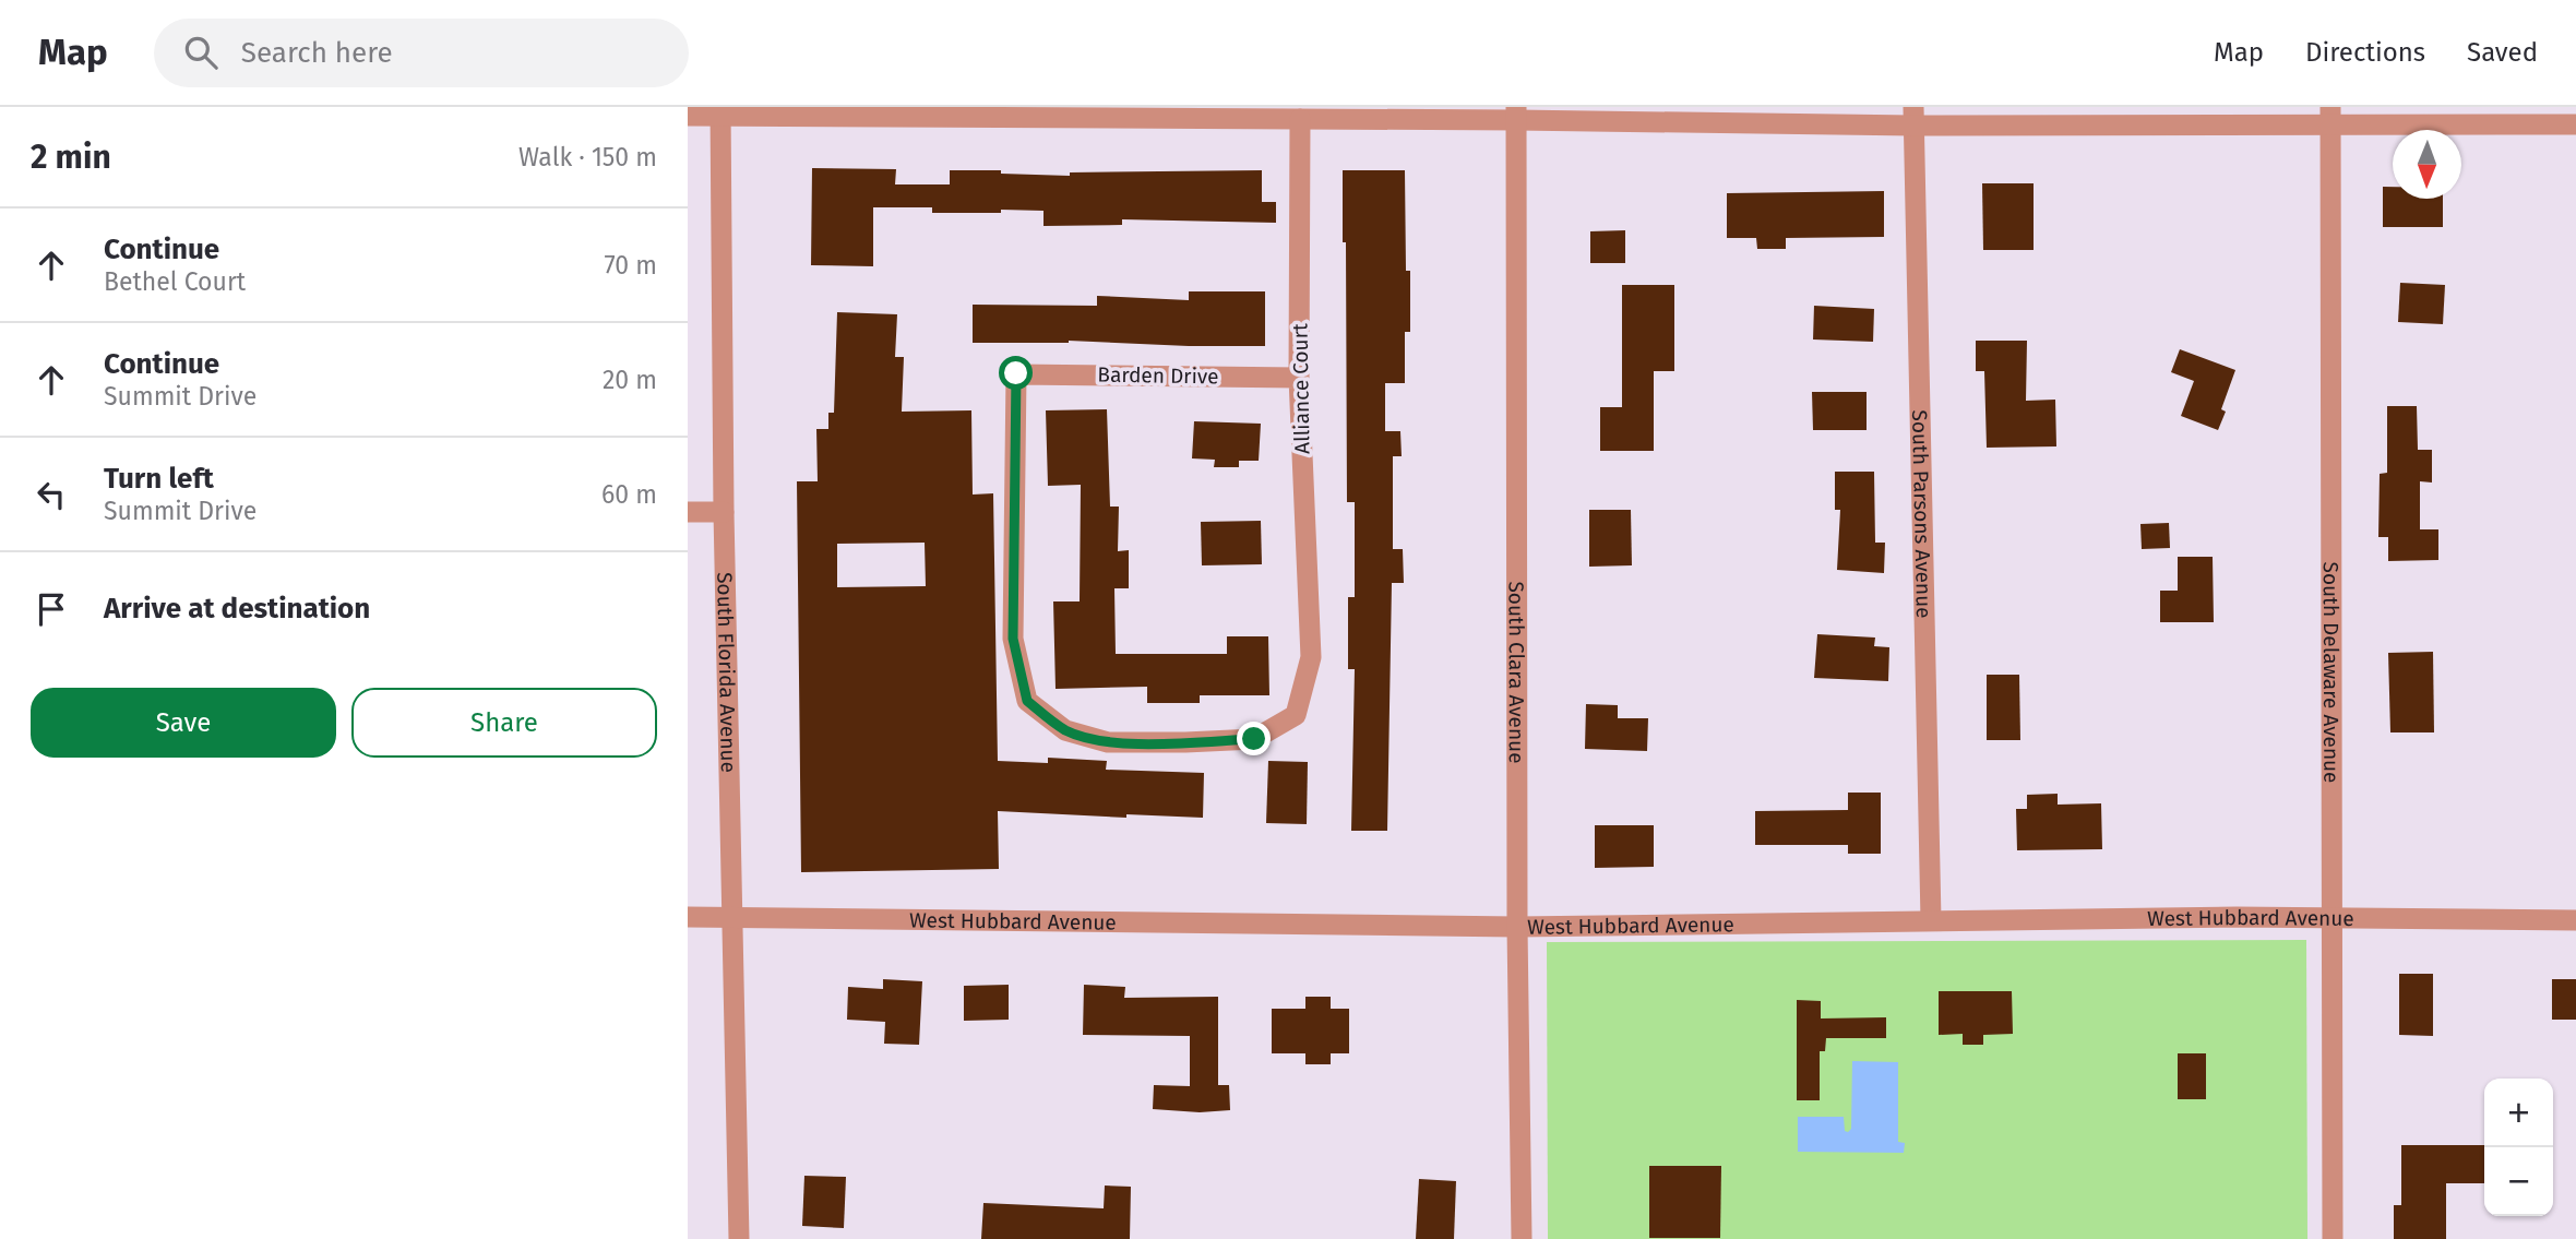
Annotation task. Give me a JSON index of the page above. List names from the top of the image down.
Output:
{
  "streets": {
    "street": [
      "Barden Drive",
      "Alliance Court",
      "South Parsons Avenue",
      "South Delaware Avenue",
      "South Florida Avenue",
      "South Clara Avenue",
      "West Hubbard Avenue"
    ]
  },
  "crossings": [
    ["Barden Drive", "Alliance Court"],
    ["South Parsons Avenue", "West Hubbard Avenue"],
    ["South Delaware Avenue", "West Hubbard Avenue"],
    ["South Florida Avenue", "West Hubbard Avenue"],
    ["South Clara Avenue", "West Hubbard Avenue"]
  ],
  "north": "bottom",
  "page": {
    "header": "Map",
    "search": "Search here",
    "nav": ["Map", "Directions", "Saved"],
    "heading": ["2 min", "Walk · 150 m"],
    "list": [
      ["Continue", "Bethel Court", "70 m"],
      ["Continue", "Summit Drive", "20 m"],
      ["Turn left", "Summit Drive", "60 m"],
      "Arrive at destination"
    ],
    "buttons": ["Save", "Share"],
    "map_buttons": ["+", "−"]
  }
}
